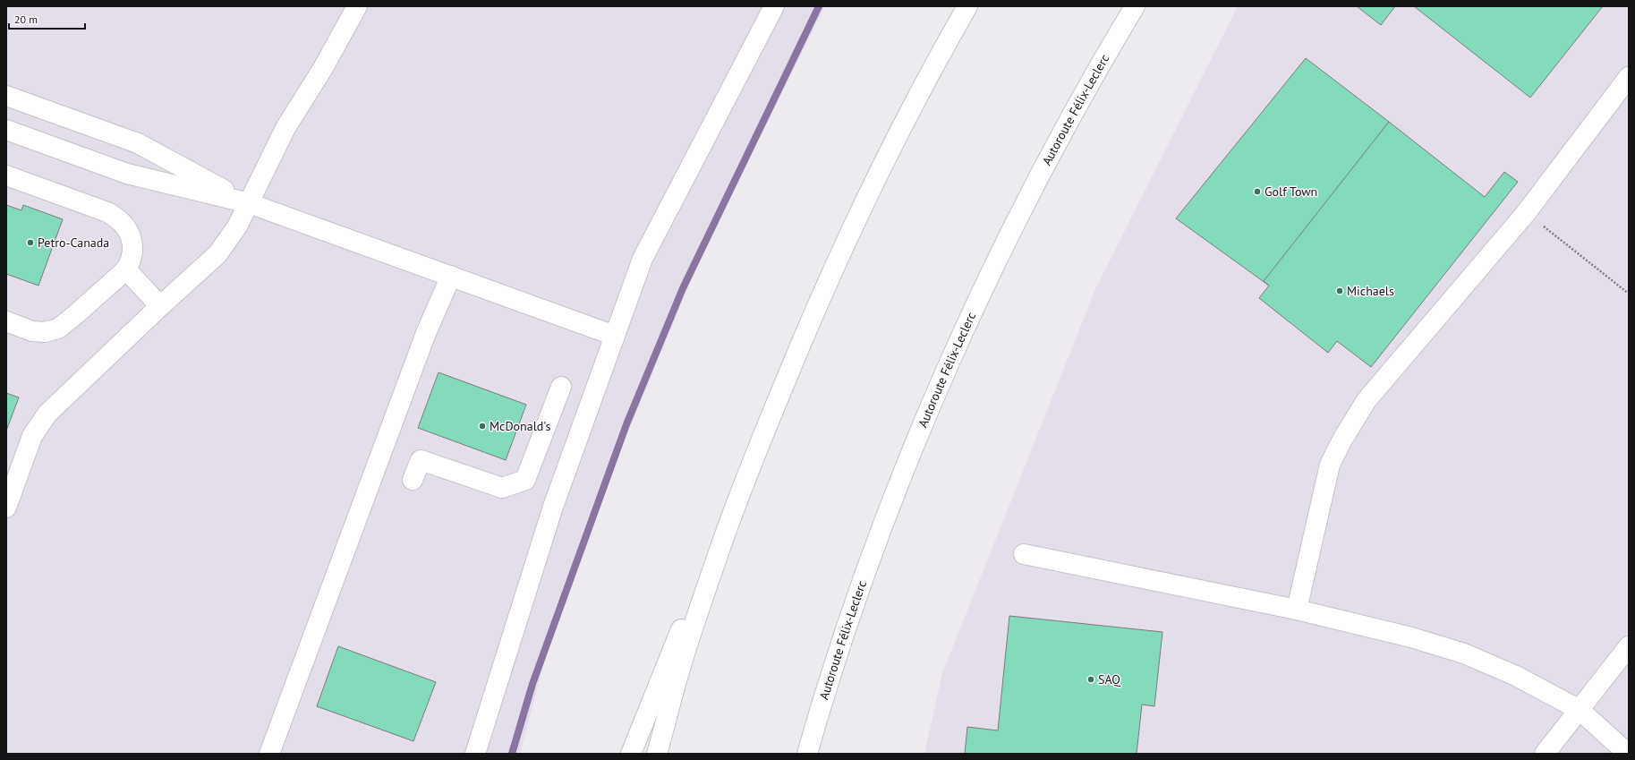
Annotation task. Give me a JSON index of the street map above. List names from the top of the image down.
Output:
{
  "streets": {
    "main road": ["Autoroute Félix-Leclerc"]
  },
  "places": [
    "Golf Town",
    "Petro-Canada",
    "Michaels",
    "McDonald's",
    "SAQ"
  ],
  "scale_bar": "20 m"
}
